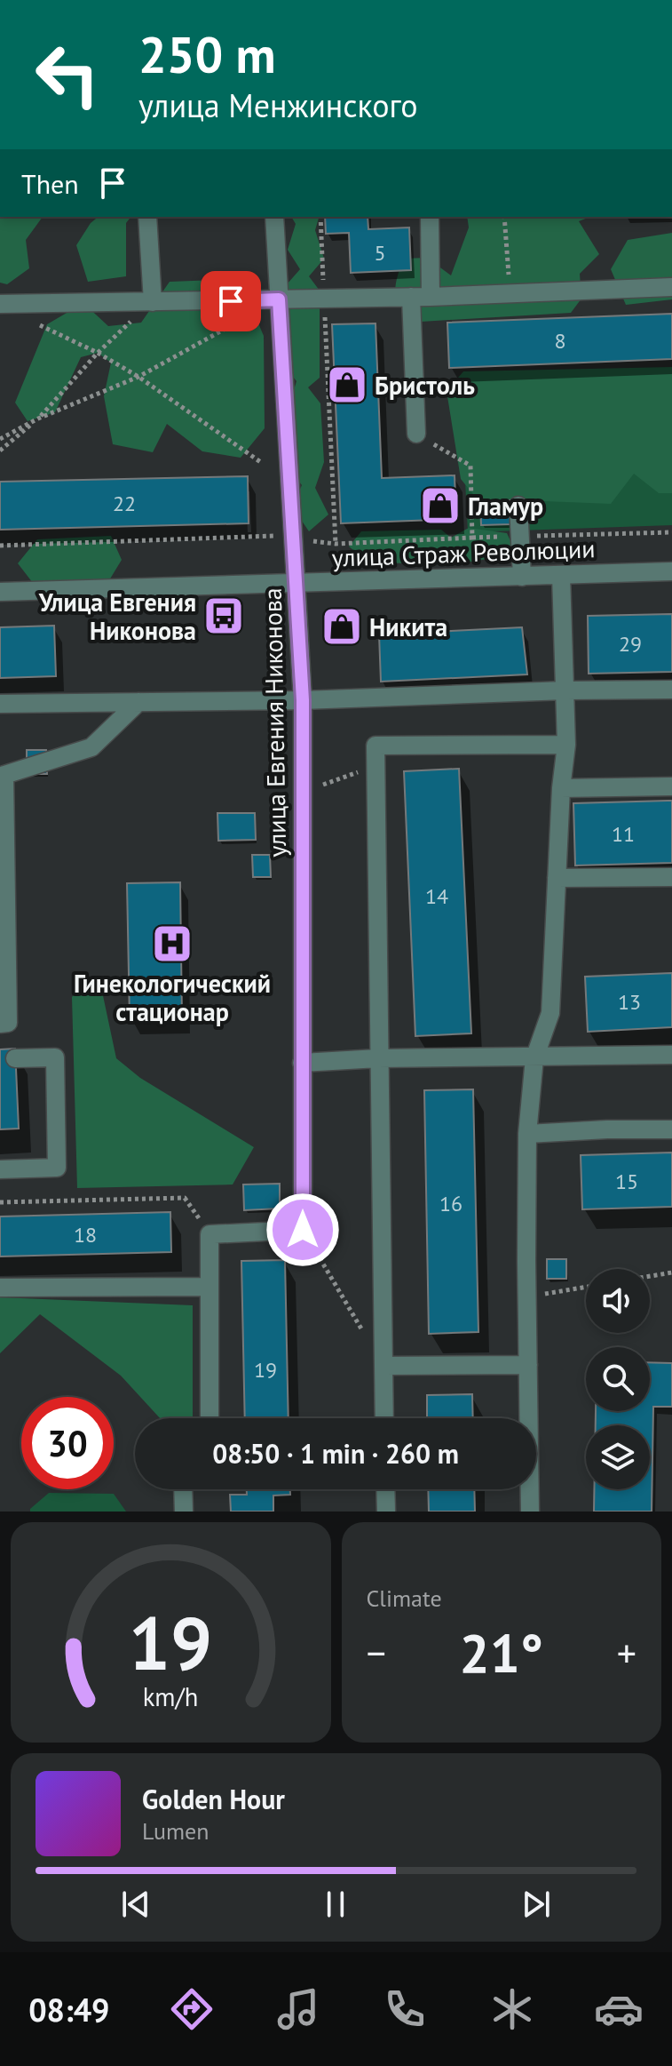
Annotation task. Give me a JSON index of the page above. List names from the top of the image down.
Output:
{
  "streets": {
    "street": ["улица Страж Революции", "улица Евгения Никонова"]
  },
  "crossings": [
    ["улица Страж Революции", "улица Евгения Никонова"]
  ],
  "places": {
    "shop": ["Бристоль", "Гламур", "Никита"],
    "bus stop": ["Улица Евгения Никонова"],
    "hospital": ["Гинекологический стационар"]
  },
  "house_numbers": [
    "5",
    "8",
    "22",
    "29",
    "11",
    "14",
    "13",
    "15",
    "16",
    "18",
    "19"
  ],
  "page": {
    "turn": ["250 m", "улица Менжинского"],
    "then": "Then",
    "limit": "30",
    "trip": "08:50 · 1 min · 260 m",
    "tile": "Climate",
    "heat": ["−", "21°", "+"],
    "song": ["Golden Hour", "Lumen"],
    "tabs": "08:49",
    "gauge": ["19", "km/h"]
  }
}
